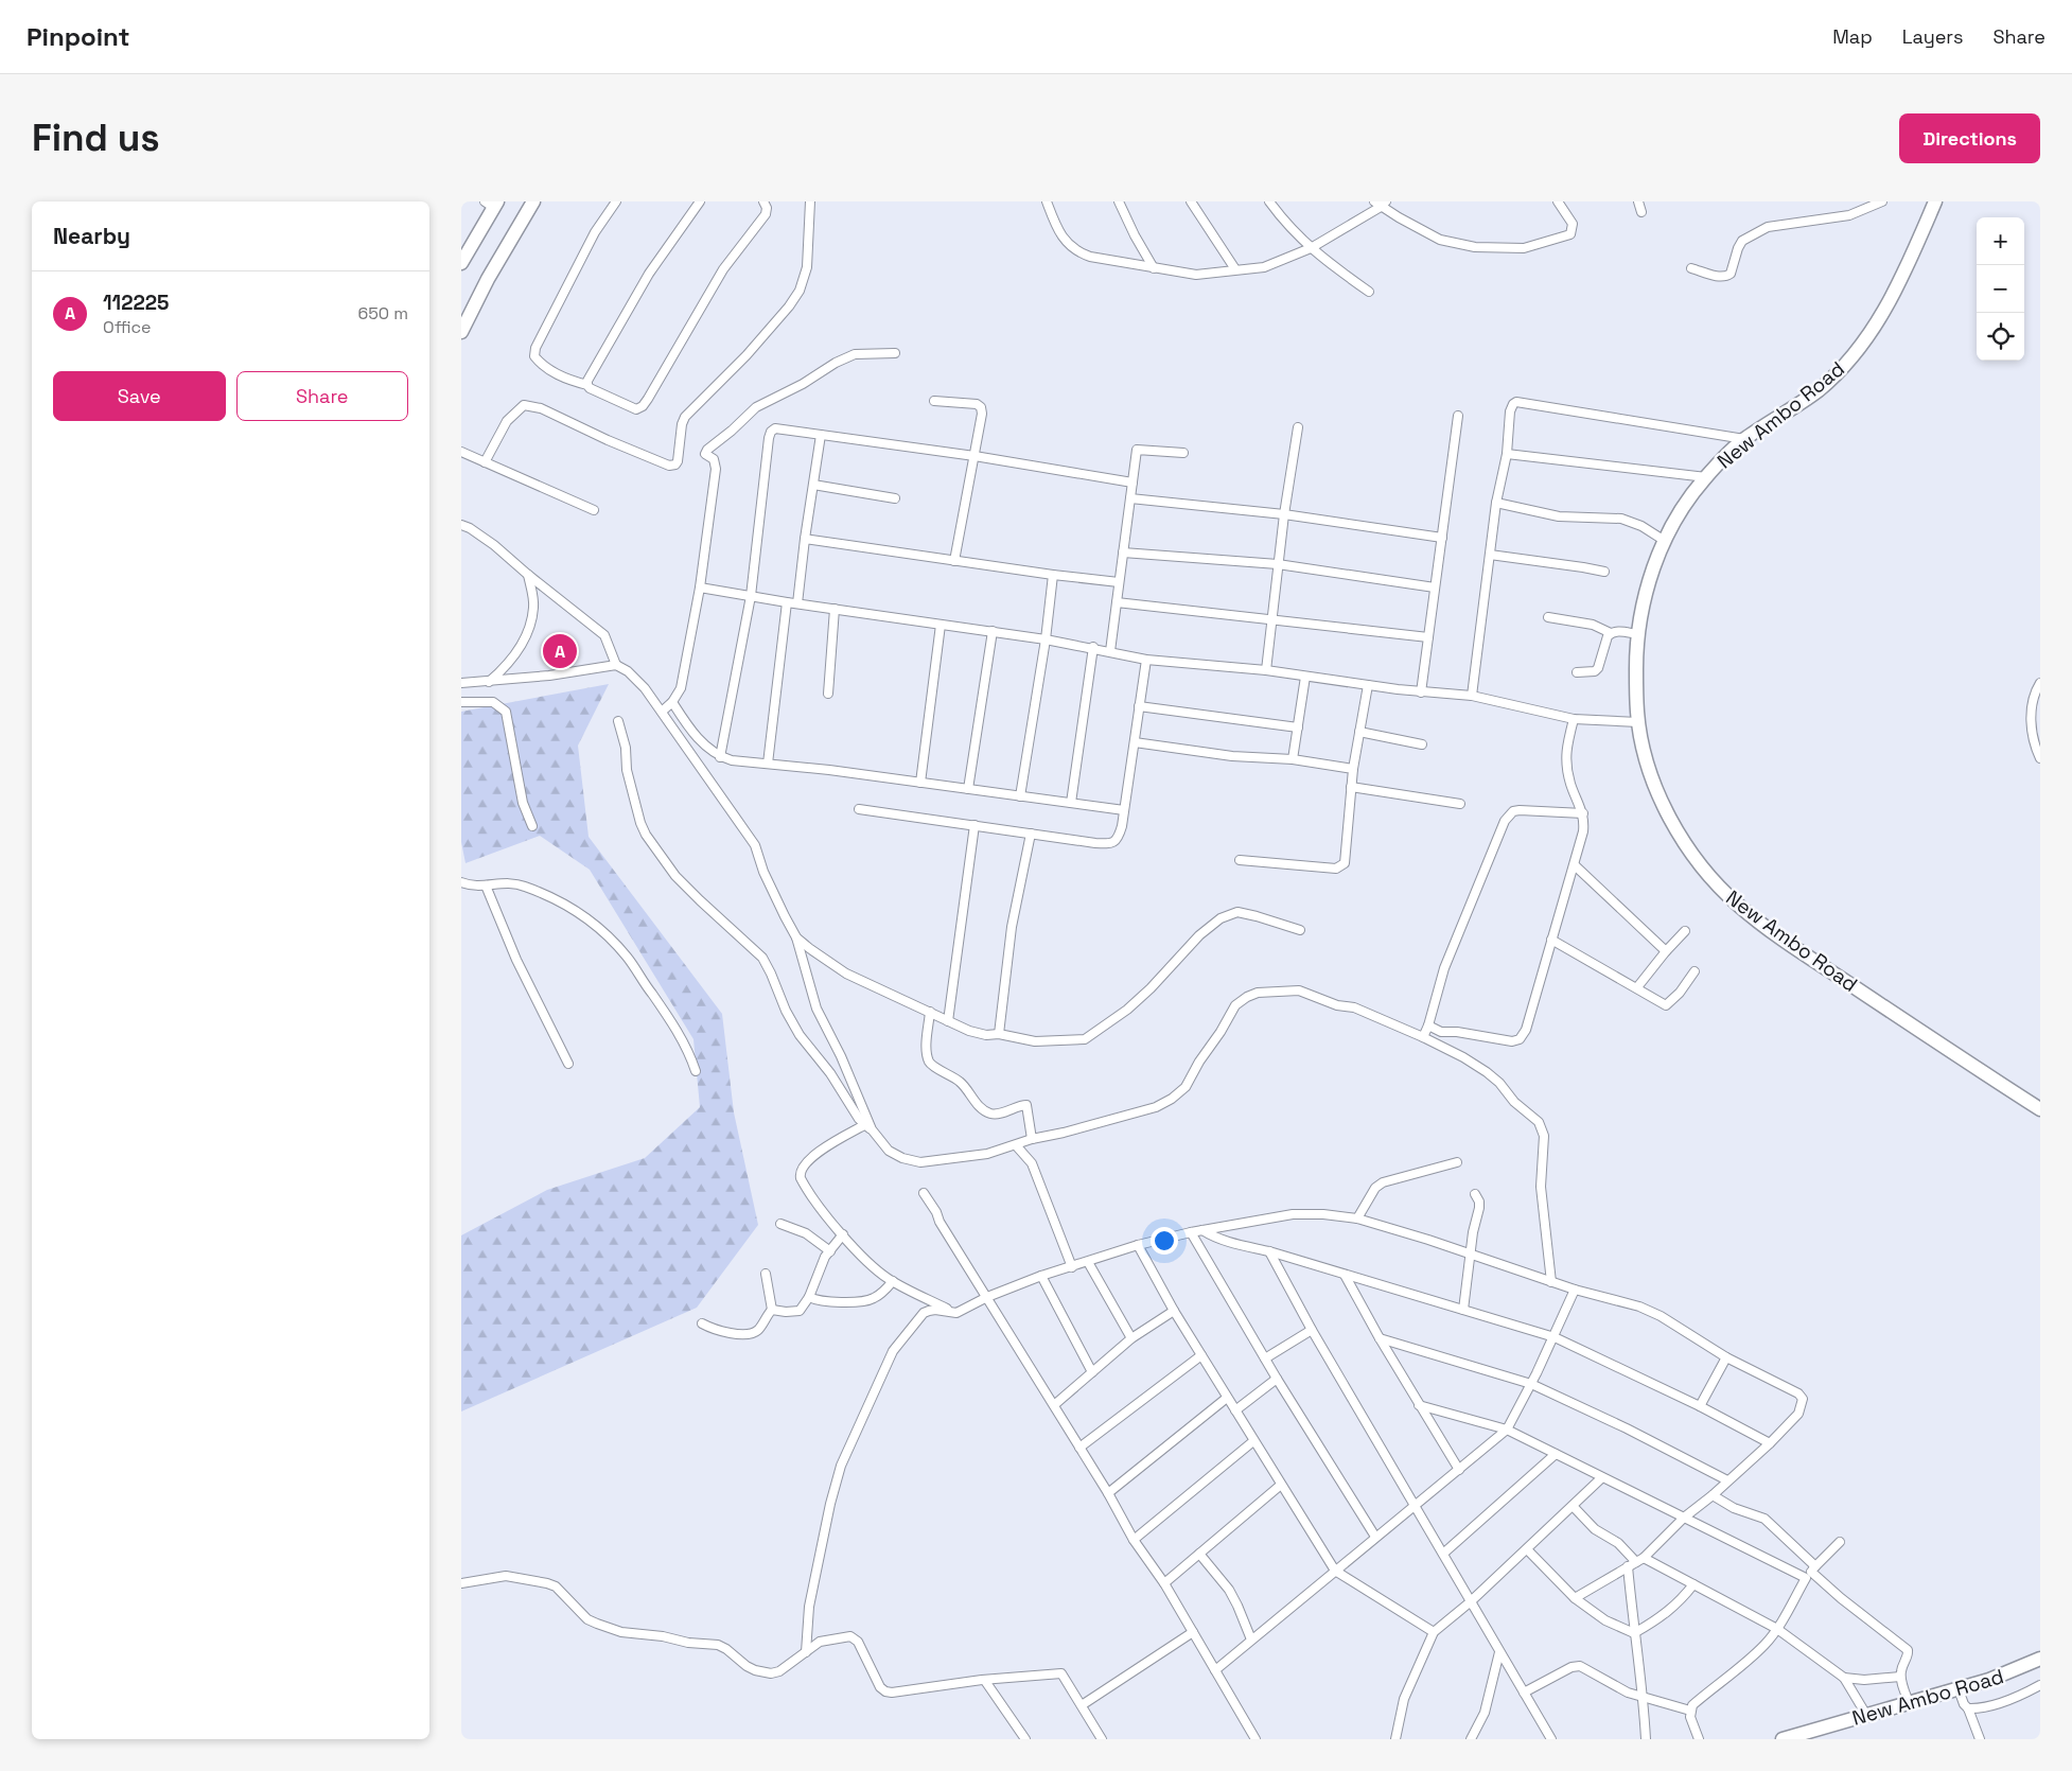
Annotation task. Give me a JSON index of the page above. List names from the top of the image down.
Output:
{
  "streets": {
    "main road": ["New Ambo Road"]
  },
  "page": {
    "header": "Pinpoint",
    "nav": ["Map", "Layers", "Share"],
    "buttons": [
      "Directions",
      ["Save", "Share"]
    ],
    "title": "Find us",
    "heading": "Nearby",
    "map_buttons": ["+", "−"],
    "list": [
      {
        "mark": "A",
        "name": "112225",
        "note": "Office",
        "value": "650 m"
      }
    ],
    "pins": "A"
  }
}
